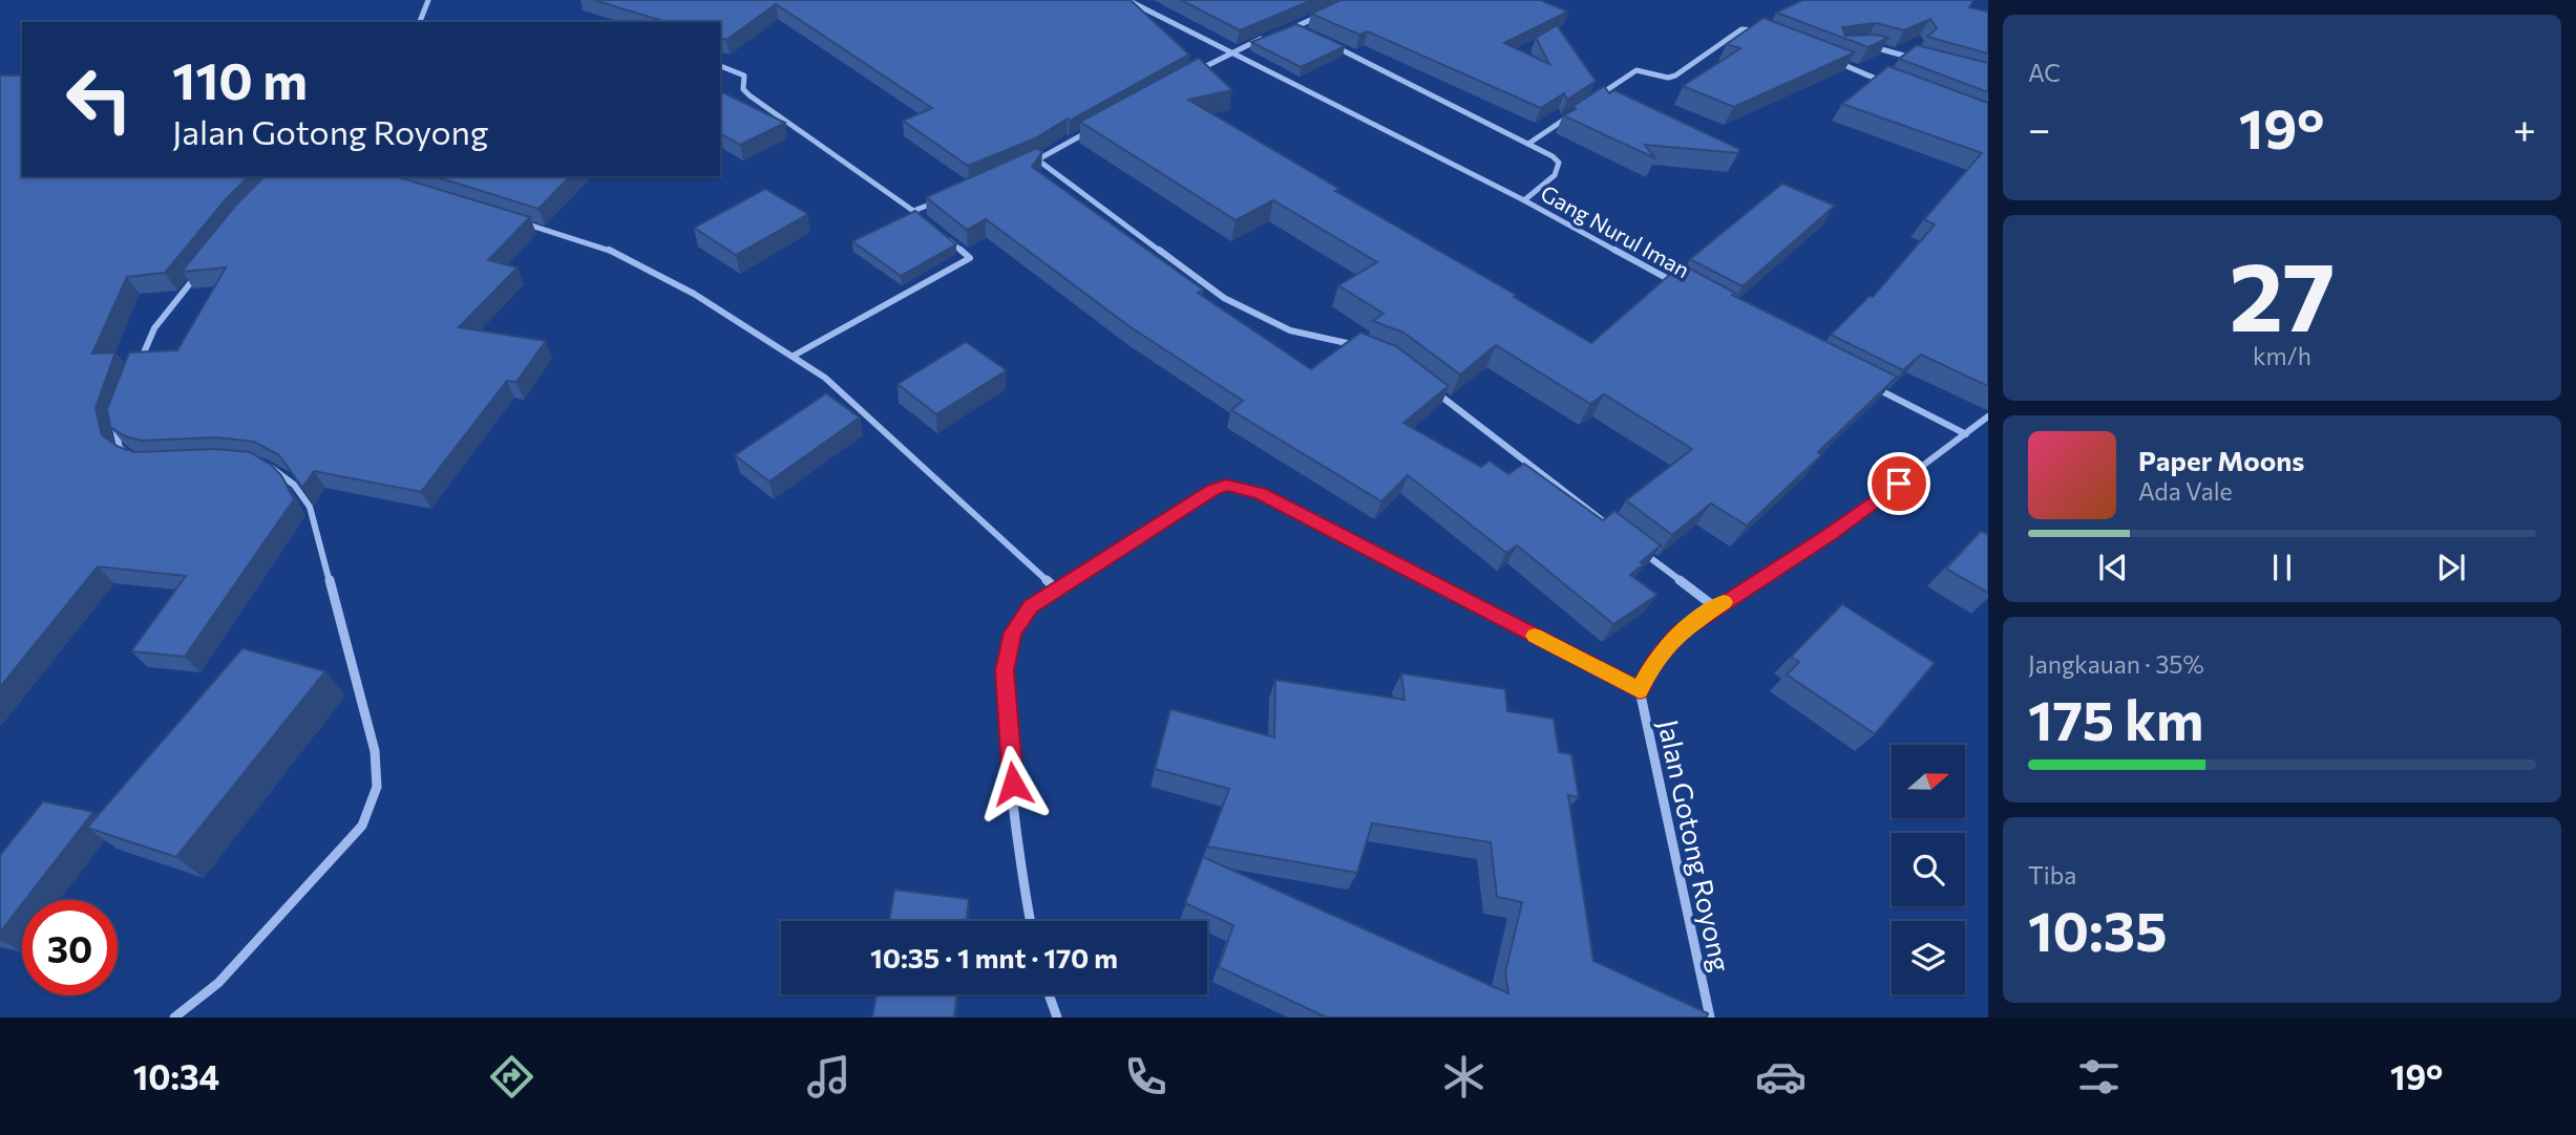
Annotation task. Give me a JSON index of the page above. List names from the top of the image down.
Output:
{
  "streets": {
    "street": ["Gang Nurul Iman", "Jalan Gotong Royong"]
  },
  "north": "right",
  "page": {
    "tile": [
      "AC",
      ["27", "km/h"],
      ["Jangkauan · 35%", "175 km"],
      ["Tiba", "10:35"]
    ],
    "turn": ["110 m", "Jalan Gotong Royong"],
    "heat": ["−", "19°", "+"],
    "song": ["Paper Moons", "Ada Vale"],
    "limit": "30",
    "trip": "10:35 · 1 mnt · 170 m",
    "tabs": ["10:34", "19°"]
  }
}
